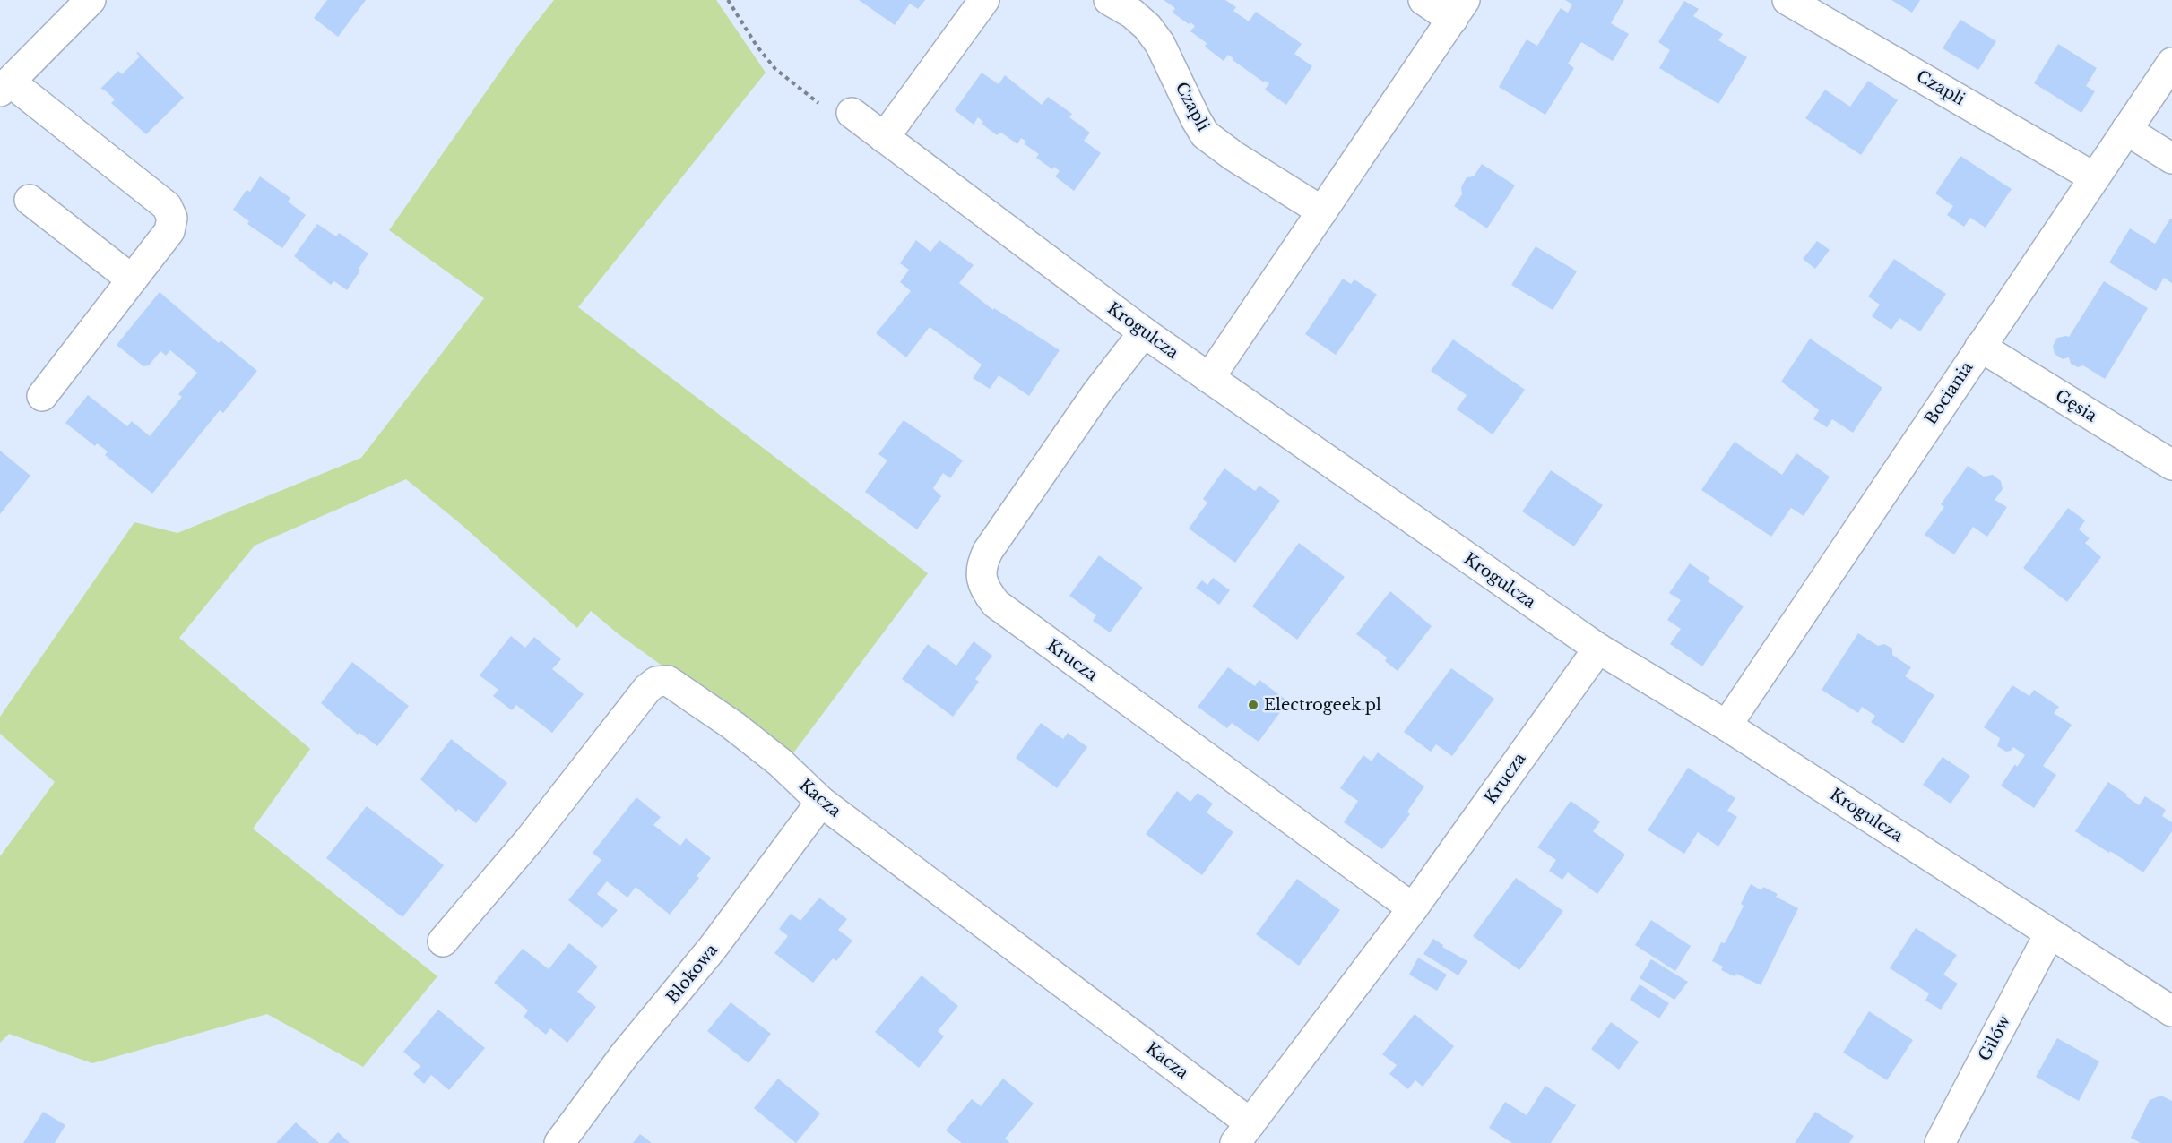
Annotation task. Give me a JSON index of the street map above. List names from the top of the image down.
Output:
{
  "streets": {
    "street": [
      "Czapli",
      "Krogulcza",
      "Bociania",
      "Gęsia",
      "Krucza",
      "Kacza",
      "Blokowa",
      "Gilów"
    ]
  },
  "crossings": [
    ["Czapli", "Bociania"],
    ["Krogulcza", "Bociania"],
    ["Krogulcza", "Krucza"],
    ["Krogulcza", "Gilów"],
    ["Bociania", "Gęsia"],
    ["Krucza", "Kacza"],
    ["Kacza", "Blokowa"]
  ],
  "places": ["Electrogeek.pl"]
}
